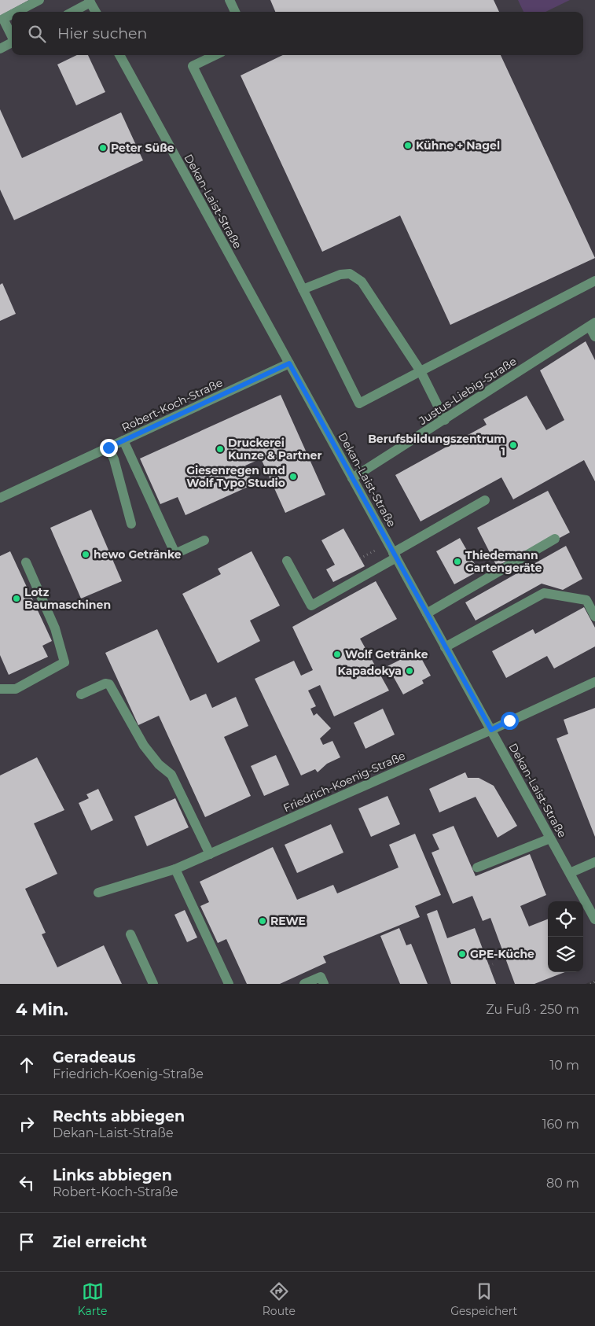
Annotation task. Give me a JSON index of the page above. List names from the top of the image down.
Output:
{
  "streets": {
    "street": [
      "Dekan-Laist-Straße",
      "Justus-Liebig-Straße",
      "Robert-Koch-Straße",
      "Friedrich-Koenig-Straße"
    ]
  },
  "crossings": [
    ["Dekan-Laist-Straße", "Justus-Liebig-Straße"],
    ["Dekan-Laist-Straße", "Robert-Koch-Straße"],
    ["Dekan-Laist-Straße", "Friedrich-Koenig-Straße"]
  ],
  "places": [
    "Kühne + Nagel",
    "Peter Süße",
    "Berufsbildungszentrum 1",
    "Druckerei Kunze & Partner",
    "Giesenregen und Wolf Typo Studio",
    "hewo Getränke",
    "Thiedemann Gartengeräte",
    "Lotz Baumaschinen",
    "Wolf Getränke",
    "Kapadokya",
    "REWE",
    "GPE-Küche"
  ],
  "page": {
    "search": "Hier suchen",
    "heading": ["4 Min.", "Zu Fuß · 250 m"],
    "list": [
      ["Geradeaus", "Friedrich-Koenig-Straße", "10 m"],
      ["Rechts abbiegen", "Dekan-Laist-Straße", "160 m"],
      ["Links abbiegen", "Robert-Koch-Straße", "80 m"],
      "Ziel erreicht"
    ],
    "nav": ["Karte", "Route", "Gespeichert"]
  }
}
